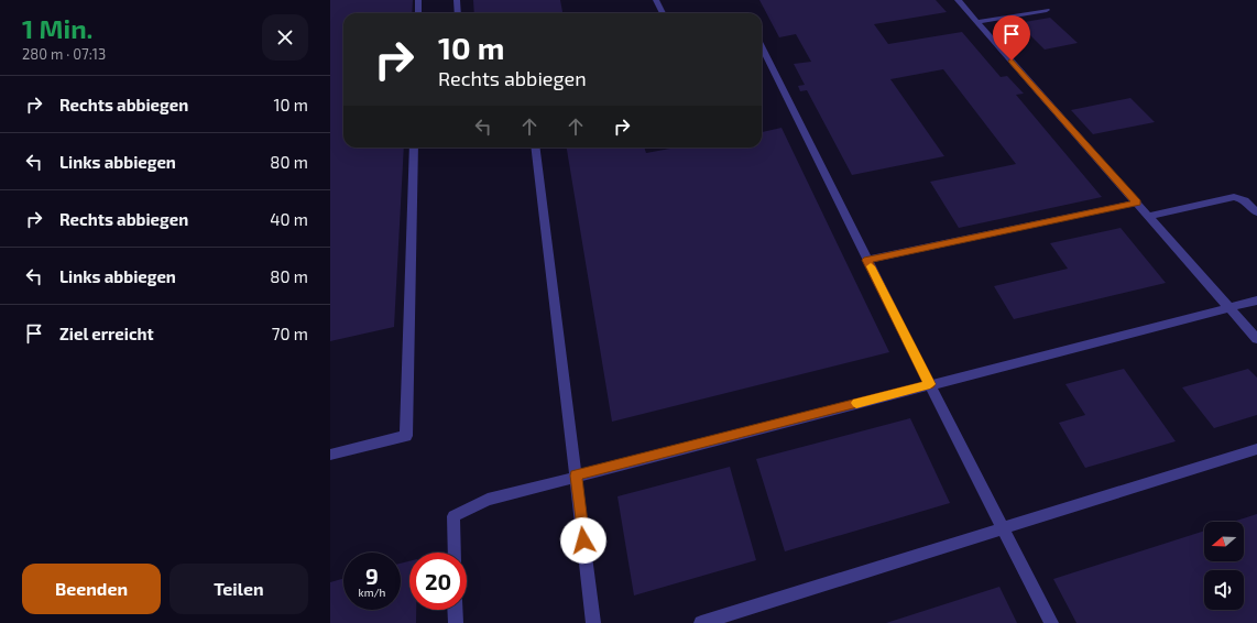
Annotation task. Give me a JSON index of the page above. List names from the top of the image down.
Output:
{
  "north": "left",
  "page": {
    "heading": ["1 Min.", "280 m · 07:13"],
    "turn": ["10 m", "Rechts abbiegen"],
    "list": [
      {
        "name": "Rechts abbiegen",
        "value": "10 m"
      },
      {
        "name": "Links abbiegen",
        "value": "80 m"
      },
      {
        "name": "Rechts abbiegen",
        "value": "40 m"
      },
      {
        "name": "Links abbiegen",
        "value": "80 m"
      },
      {
        "name": "Ziel erreicht",
        "value": "70 m"
      }
    ],
    "speed": "9 km/h",
    "limit": "20",
    "buttons": ["Beenden", "Teilen"]
  }
}
